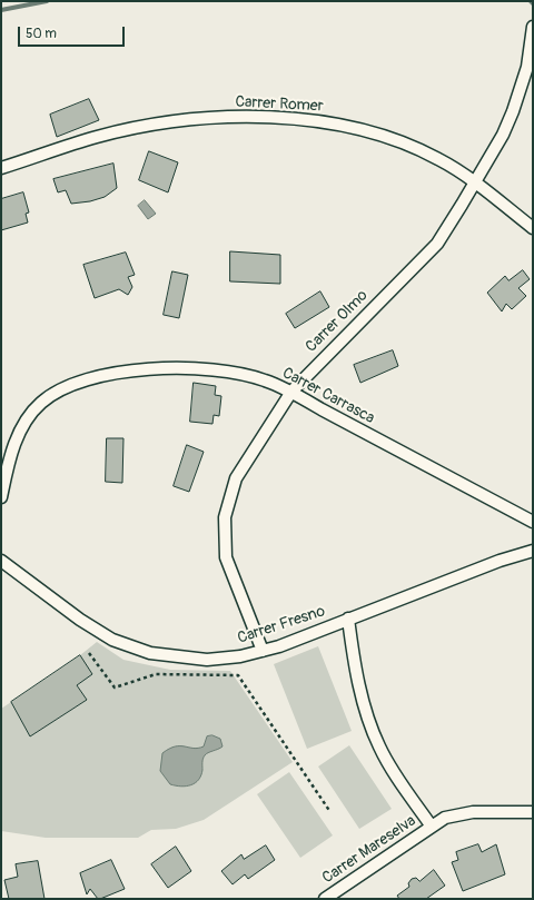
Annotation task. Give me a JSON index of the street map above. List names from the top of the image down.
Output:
{
  "streets": {
    "street": [
      "Carrer Romer",
      "Carrer Olmo",
      "Carrer Carrasca",
      "Carrer Fresno",
      "Carrer Mareselva"
    ]
  },
  "crossings": [
    ["Carrer Romer", "Carrer Olmo"],
    ["Carrer Olmo", "Carrer Carrasca"],
    ["Carrer Olmo", "Carrer Fresno"],
    ["Carrer Fresno", "Carrer Mareselva"]
  ],
  "scale_bar": "50 m"
}
